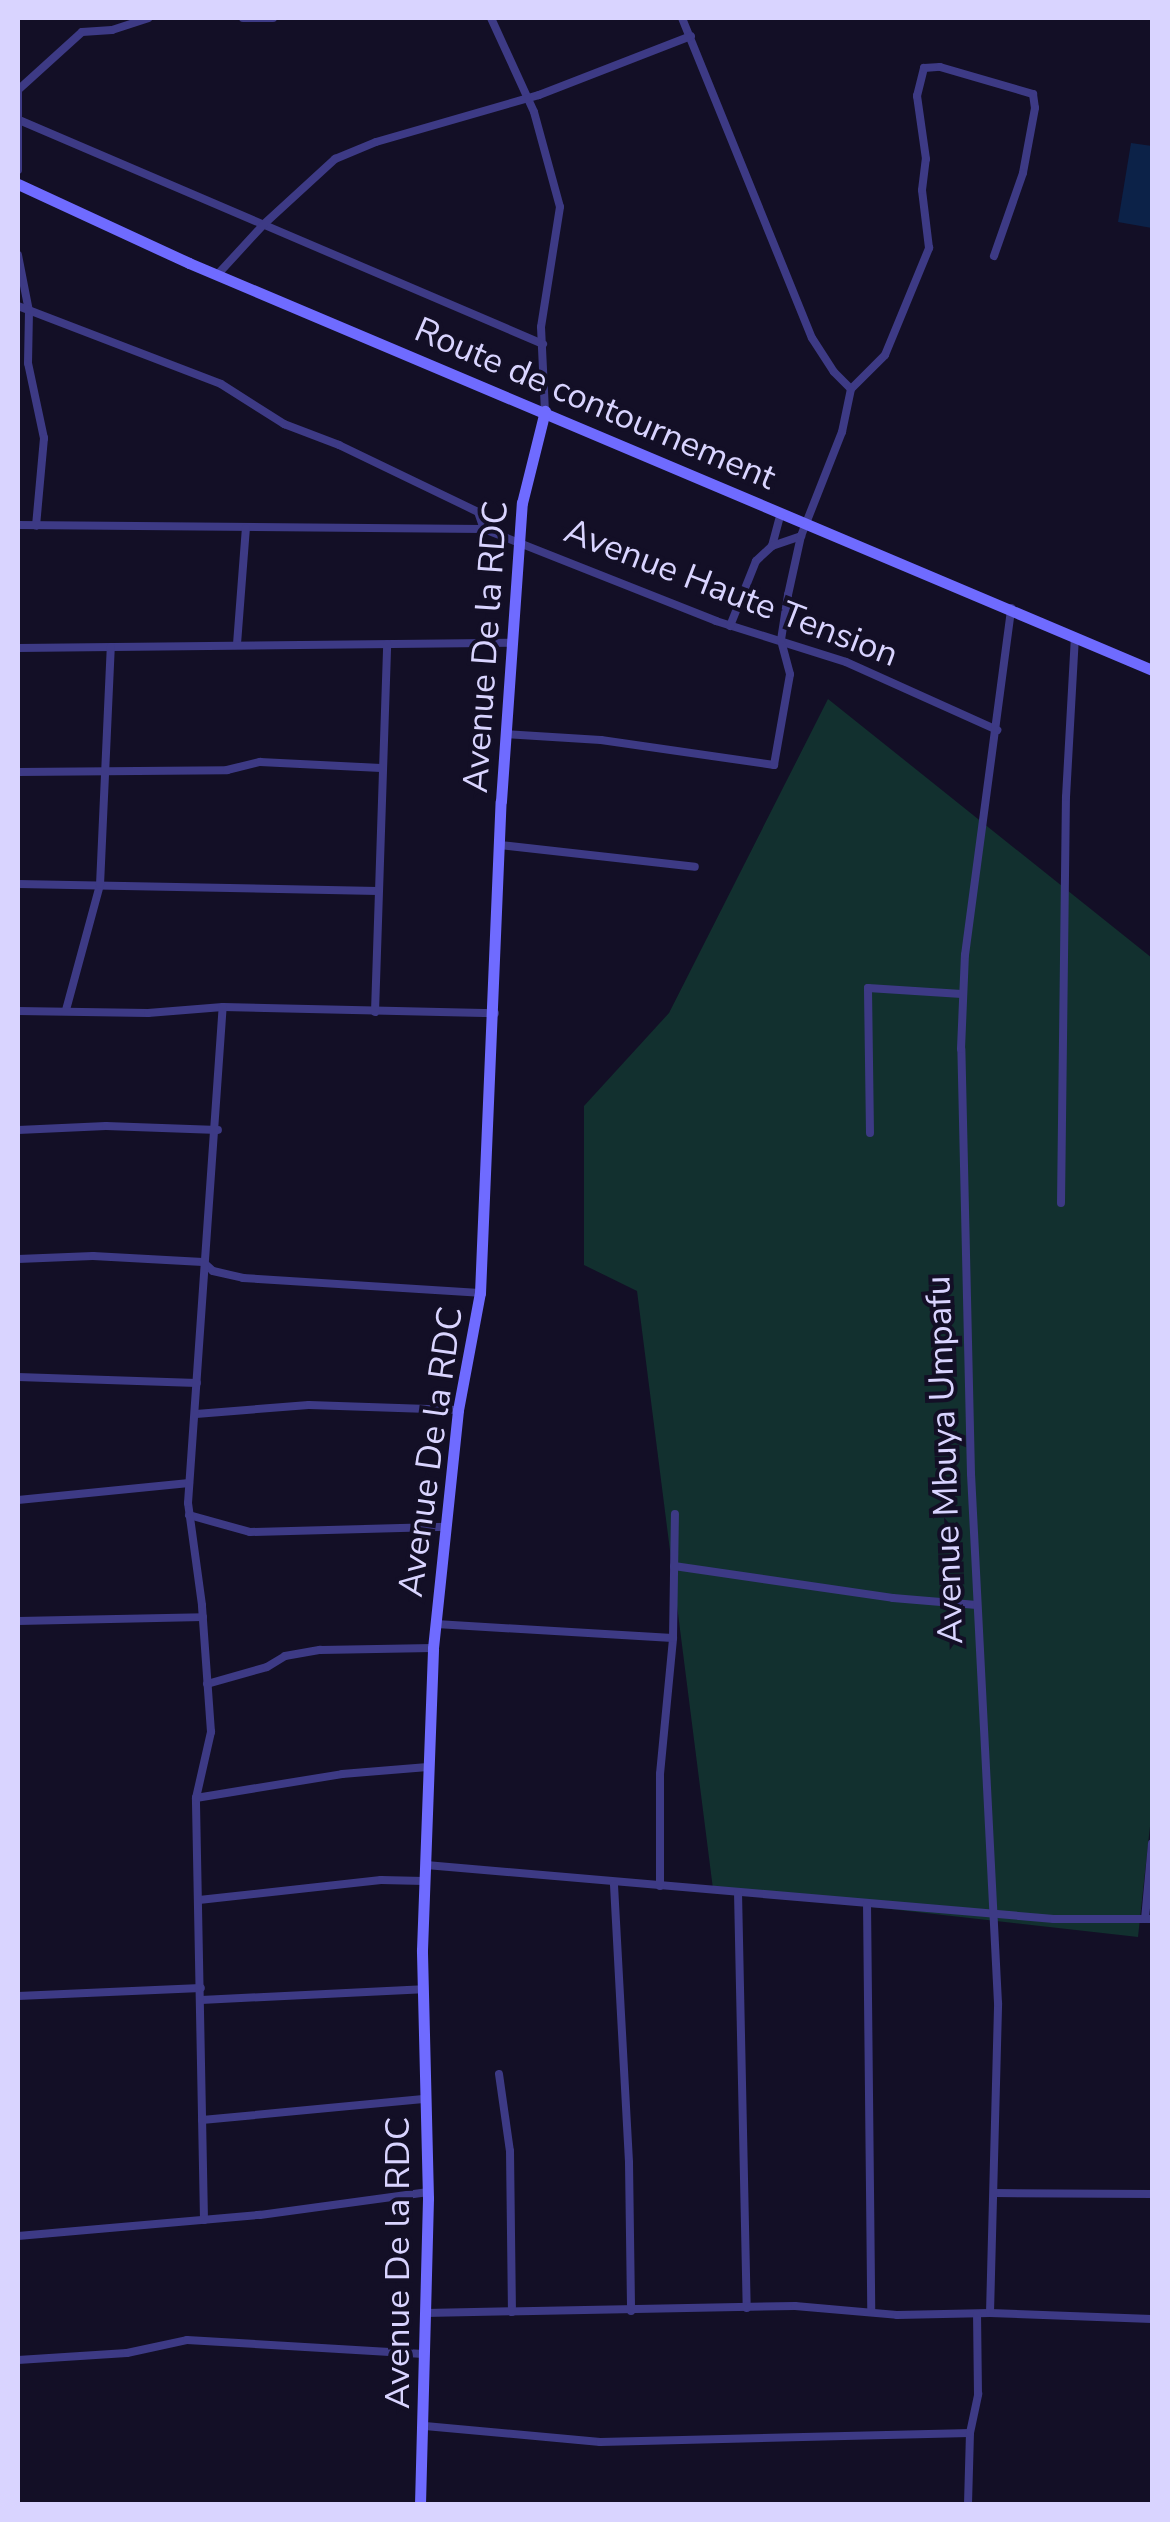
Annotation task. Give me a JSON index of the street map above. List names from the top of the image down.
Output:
{
  "streets": {
    "street": [
      "Route de contournement",
      "Avenue Haute Tension",
      "Avenue De la RDC",
      "Avenue Mbuya Umpafu"
    ]
  },
  "crossings": [
    ["Route de contournement", "Avenue De la RDC"],
    ["Route de contournement", "Avenue Mbuya Umpafu"],
    ["Avenue Haute Tension", "Avenue De la RDC"],
    ["Avenue Haute Tension", "Avenue Mbuya Umpafu"]
  ]
}
